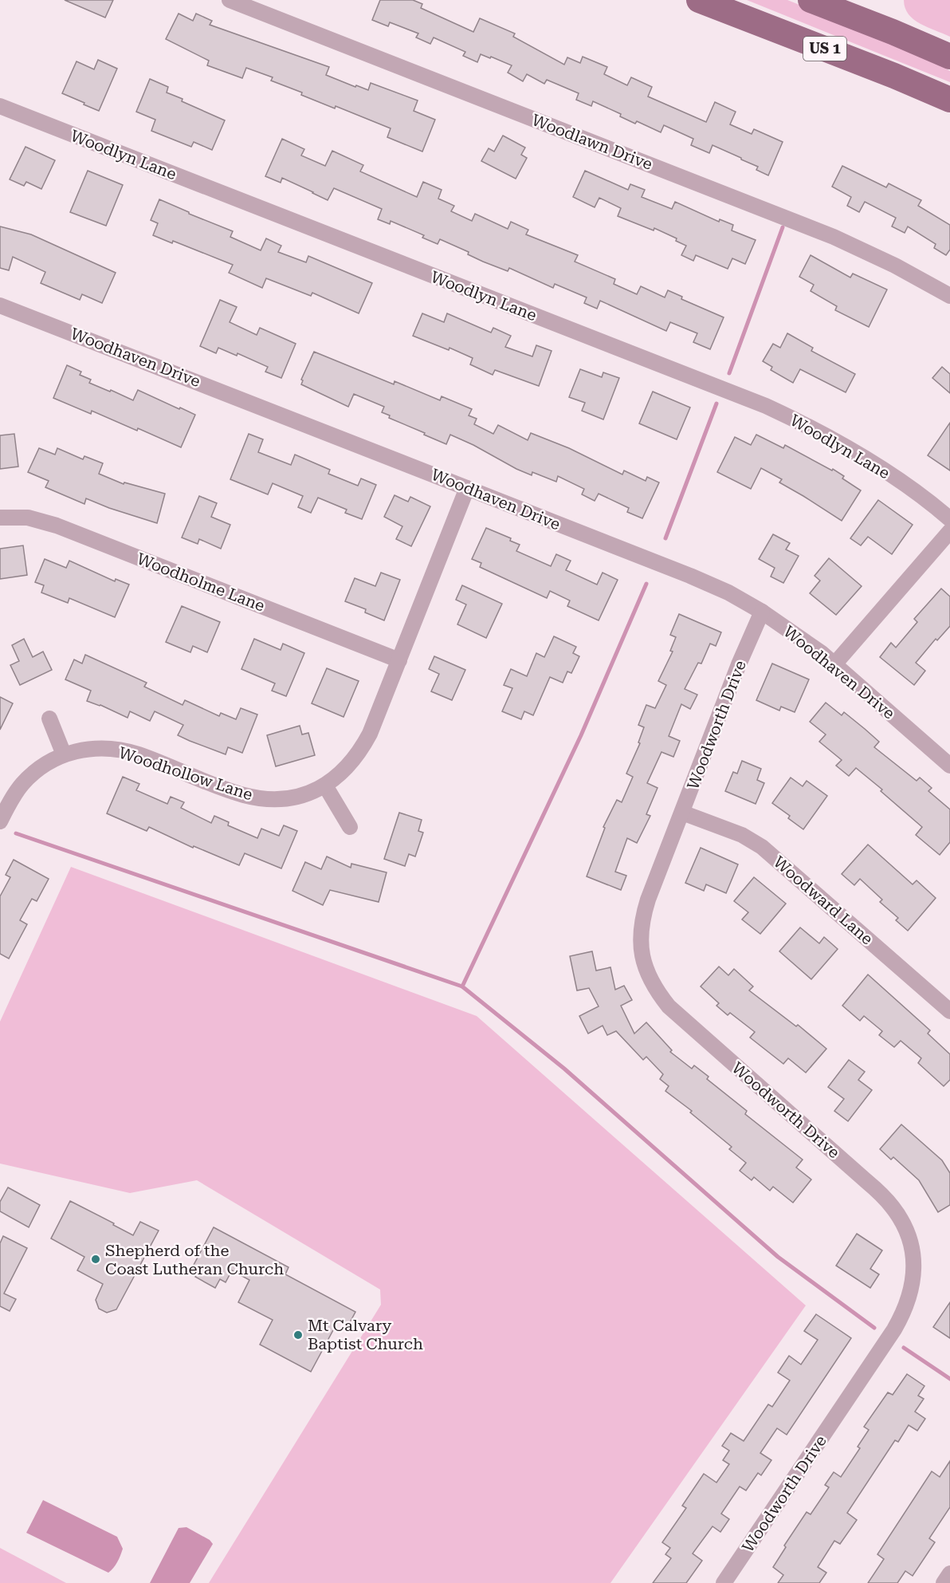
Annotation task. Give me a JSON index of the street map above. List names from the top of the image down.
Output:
{
  "streets": {
    "main road": ["US 1"],
    "street": [
      "Woodlawn Drive",
      "Woodlyn Lane",
      "Woodhaven Drive",
      "Woodholme Lane",
      "Woodworth Drive",
      "Woodhollow Lane",
      "Woodward Lane"
    ]
  },
  "crossings": [
    ["Woodhaven Drive", "Woodworth Drive"],
    ["Woodhaven Drive", "Woodhollow Lane"],
    ["Woodholme Lane", "Woodhollow Lane"],
    ["Woodworth Drive", "Woodward Lane"]
  ],
  "places": ["Shepherd of the Coast Lutheran Church", "Mt Calvary Baptist Church"]
}
